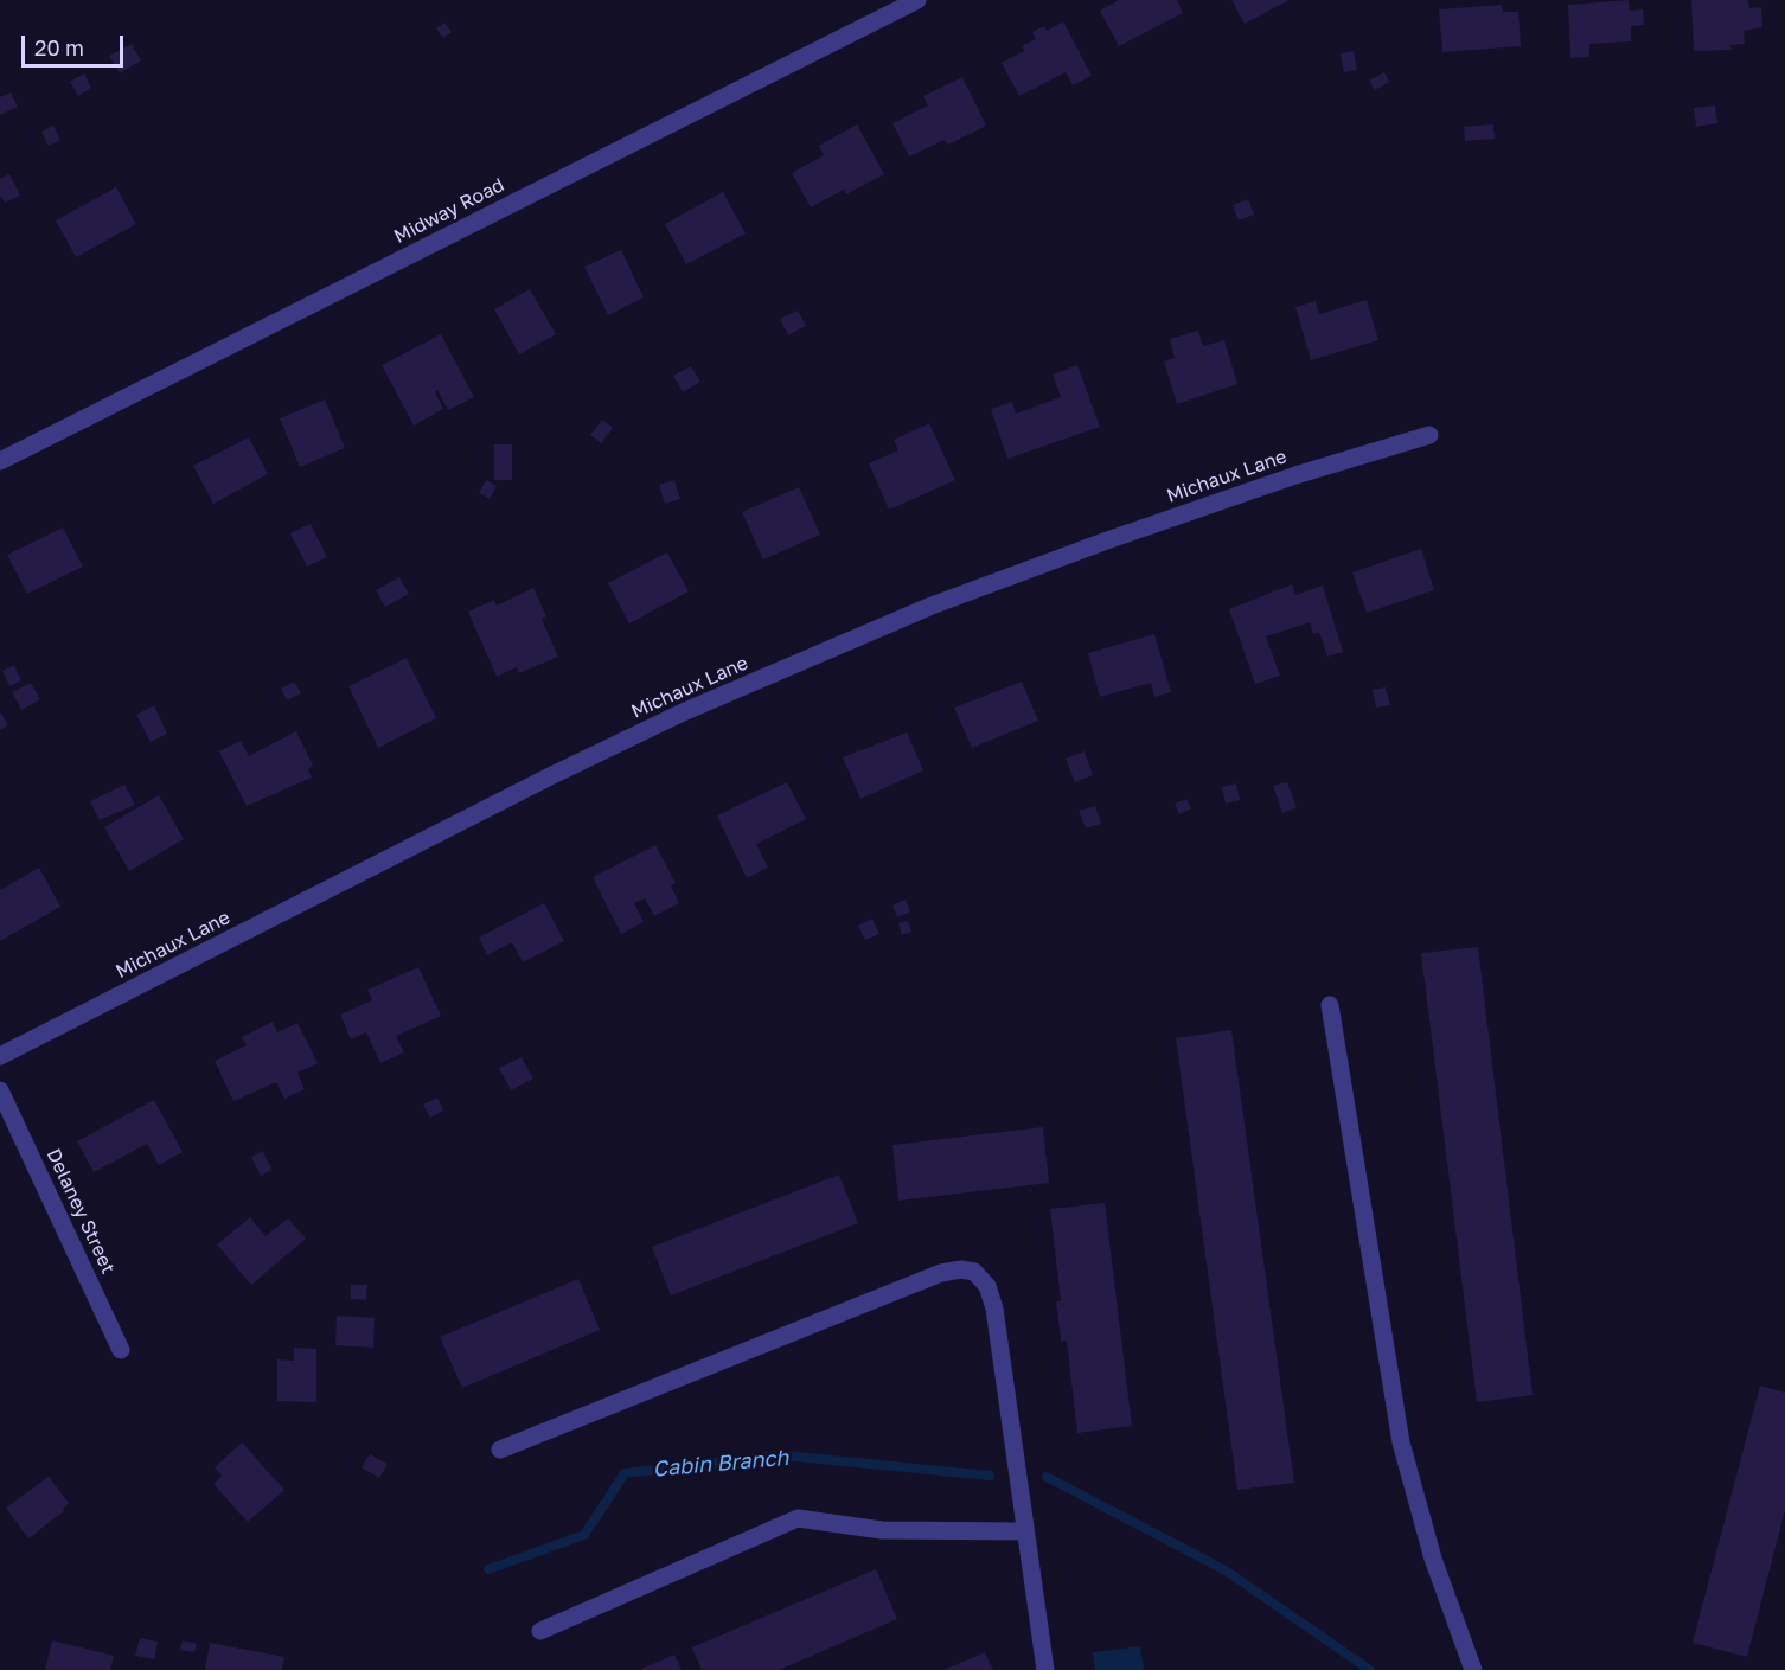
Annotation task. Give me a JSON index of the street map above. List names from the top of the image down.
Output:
{
  "streets": {
    "street": ["Midway Road", "Michaux Lane", "Delaney Street"]
  },
  "water": ["Cabin Branch"],
  "scale_bar": "20 m"
}
